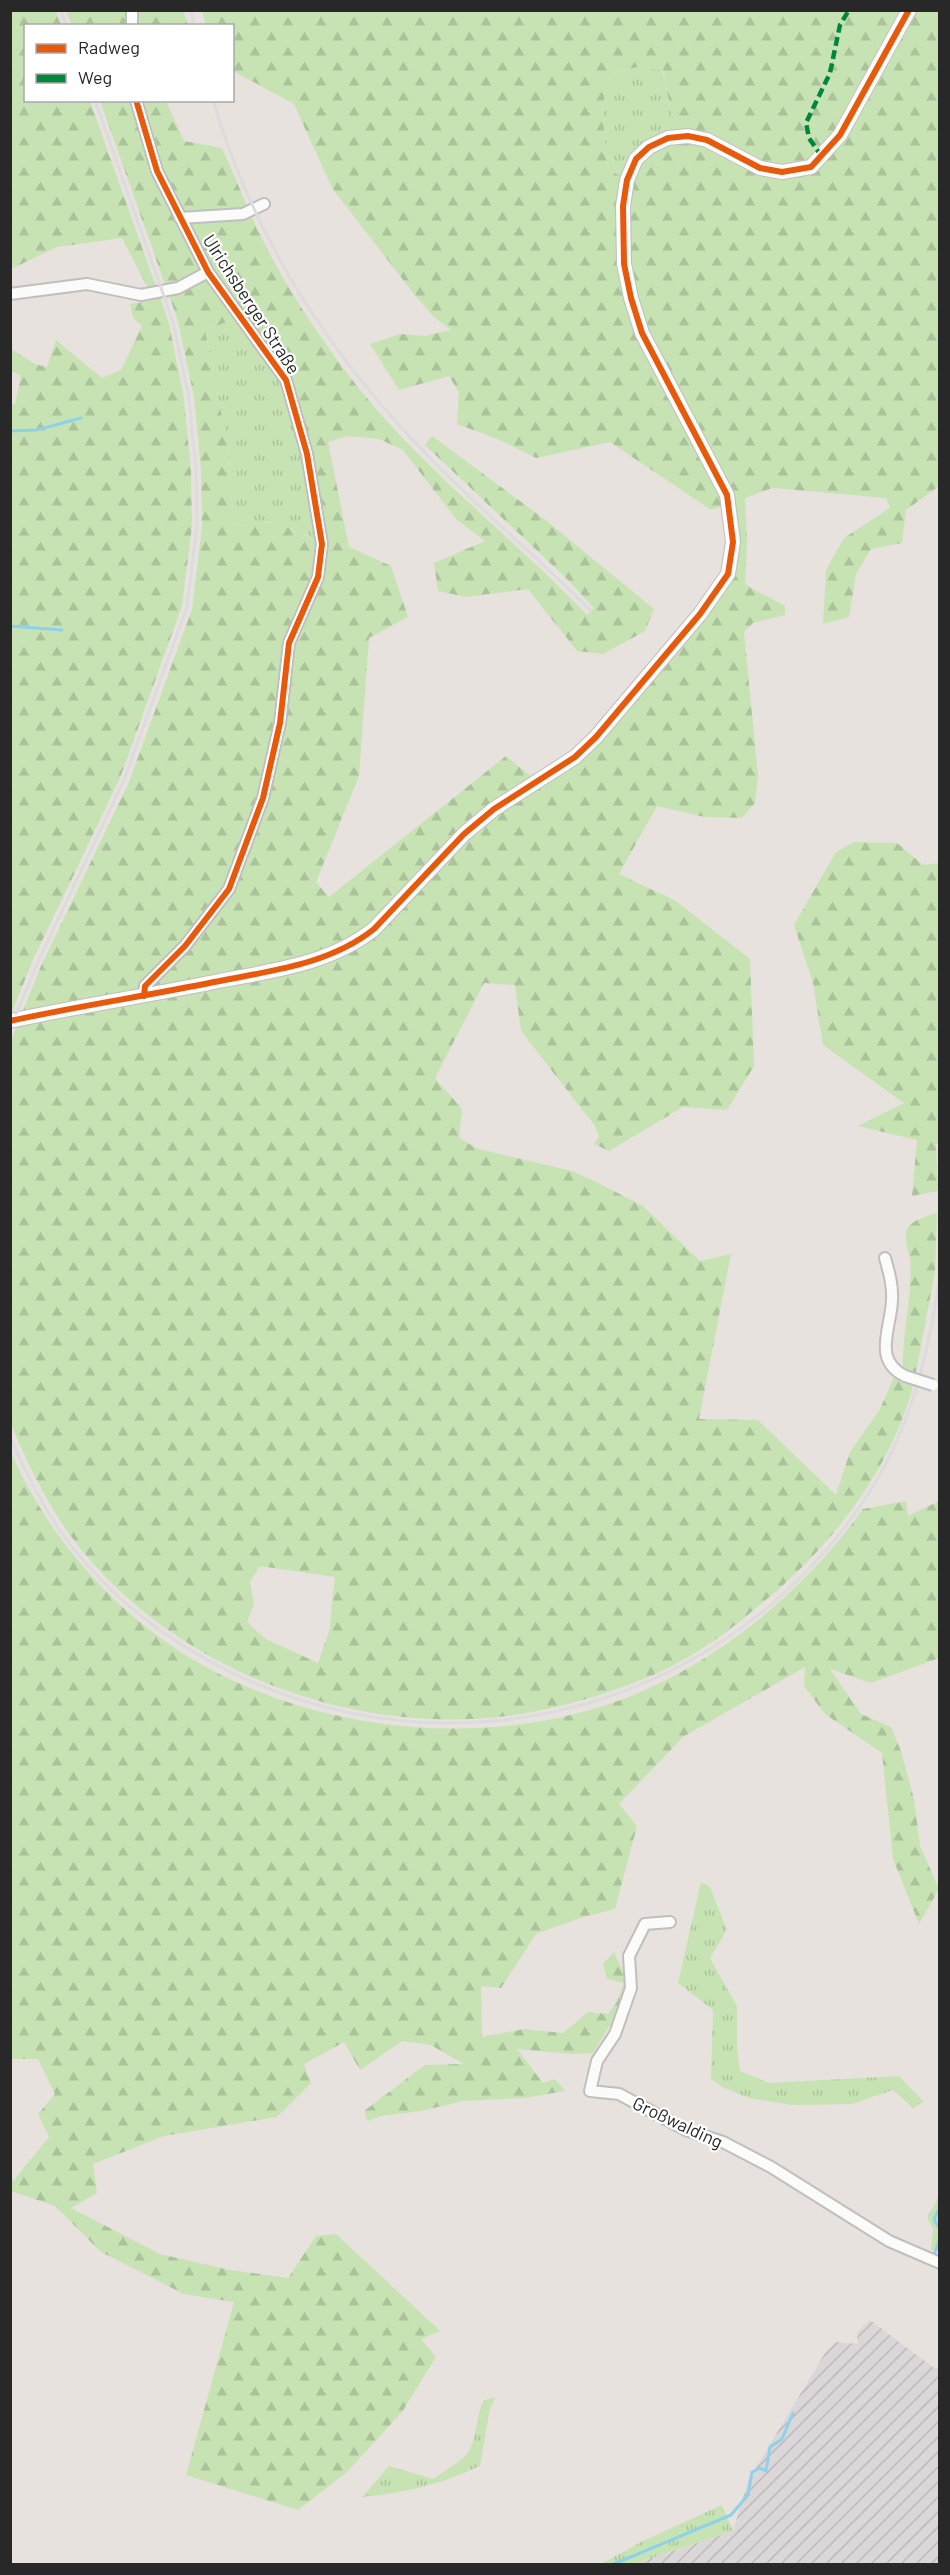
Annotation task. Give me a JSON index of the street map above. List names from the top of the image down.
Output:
{
  "streets": {
    "street": ["Ulrichsberger Straße", "Großwalding"]
  },
  "legend": ["Radweg", "Weg"]
}
